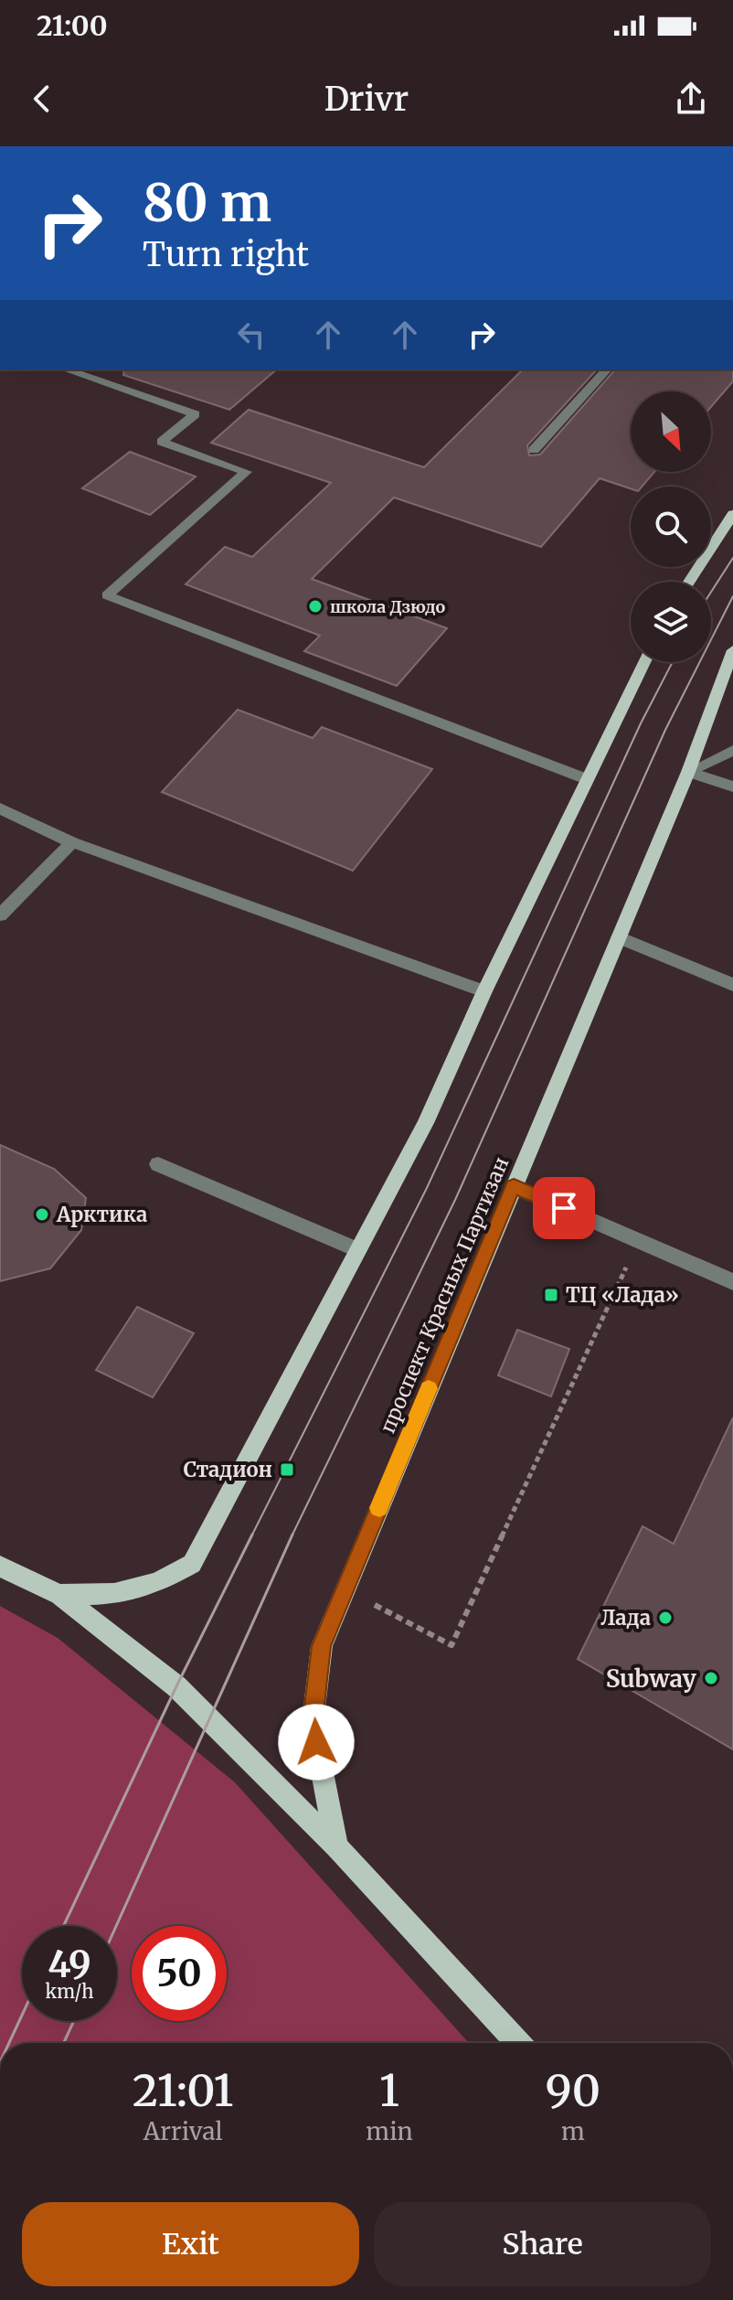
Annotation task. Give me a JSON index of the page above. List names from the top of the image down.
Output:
{
  "streets": {
    "main road": ["проспект Красных Партизан"]
  },
  "places": {
    "other": [
      "школа Дзюдо",
      "Арктика",
      "Лада",
      "Subway"
    ],
    "transit": ["ТЦ «Лада»", "Стадион"]
  },
  "north": "bottom right",
  "page": {
    "status": "21:00",
    "header": "Drivr",
    "turn": ["80 m", "Turn right"],
    "speed": "49 km/h",
    "limit": "50",
    "eta": [
      "21:01",
      "Arrival",
      "1",
      "min",
      "90",
      "m"
    ],
    "buttons": ["Exit", "Share"]
  }
}
